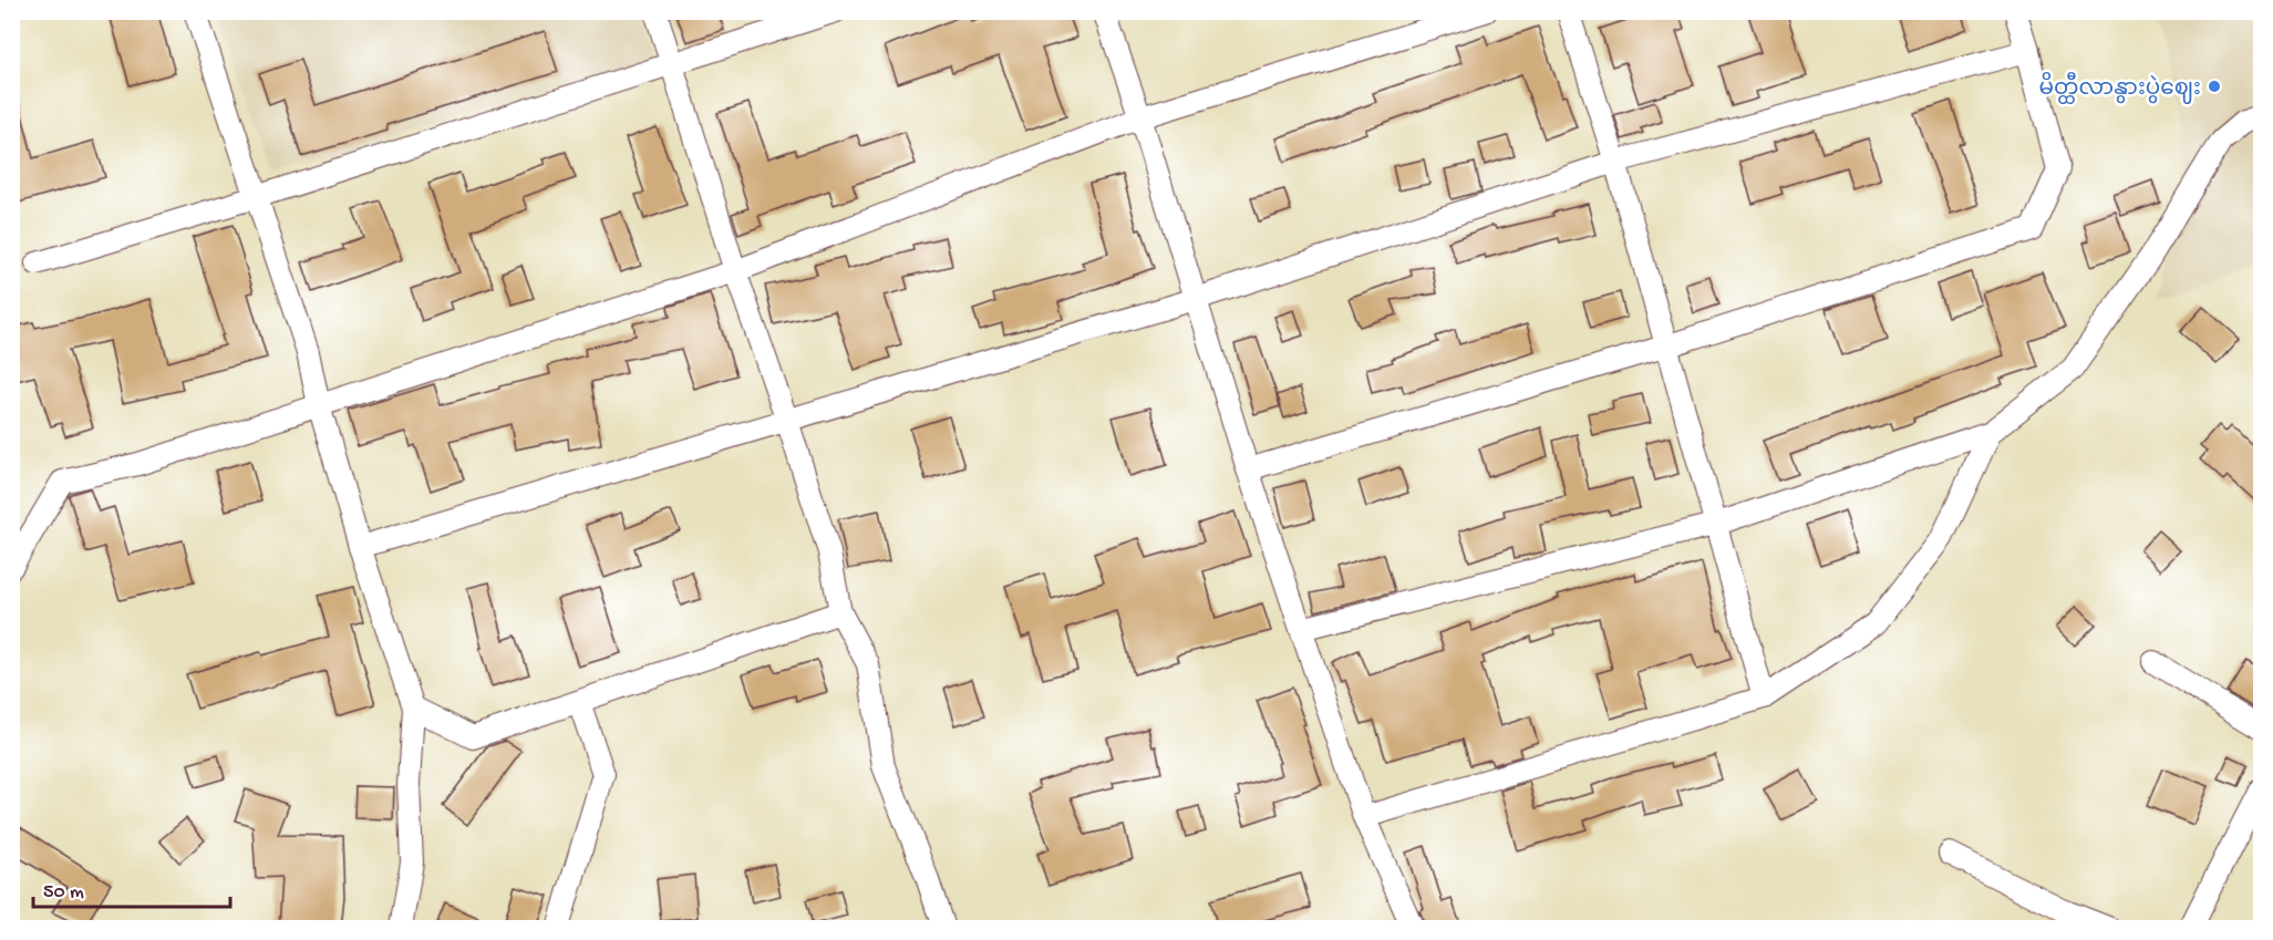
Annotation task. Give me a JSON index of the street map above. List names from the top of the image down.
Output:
{
  "places": ["မိတ္ထီလာနွားပွဲဈေး"],
  "scale_bar": "50 m"
}
